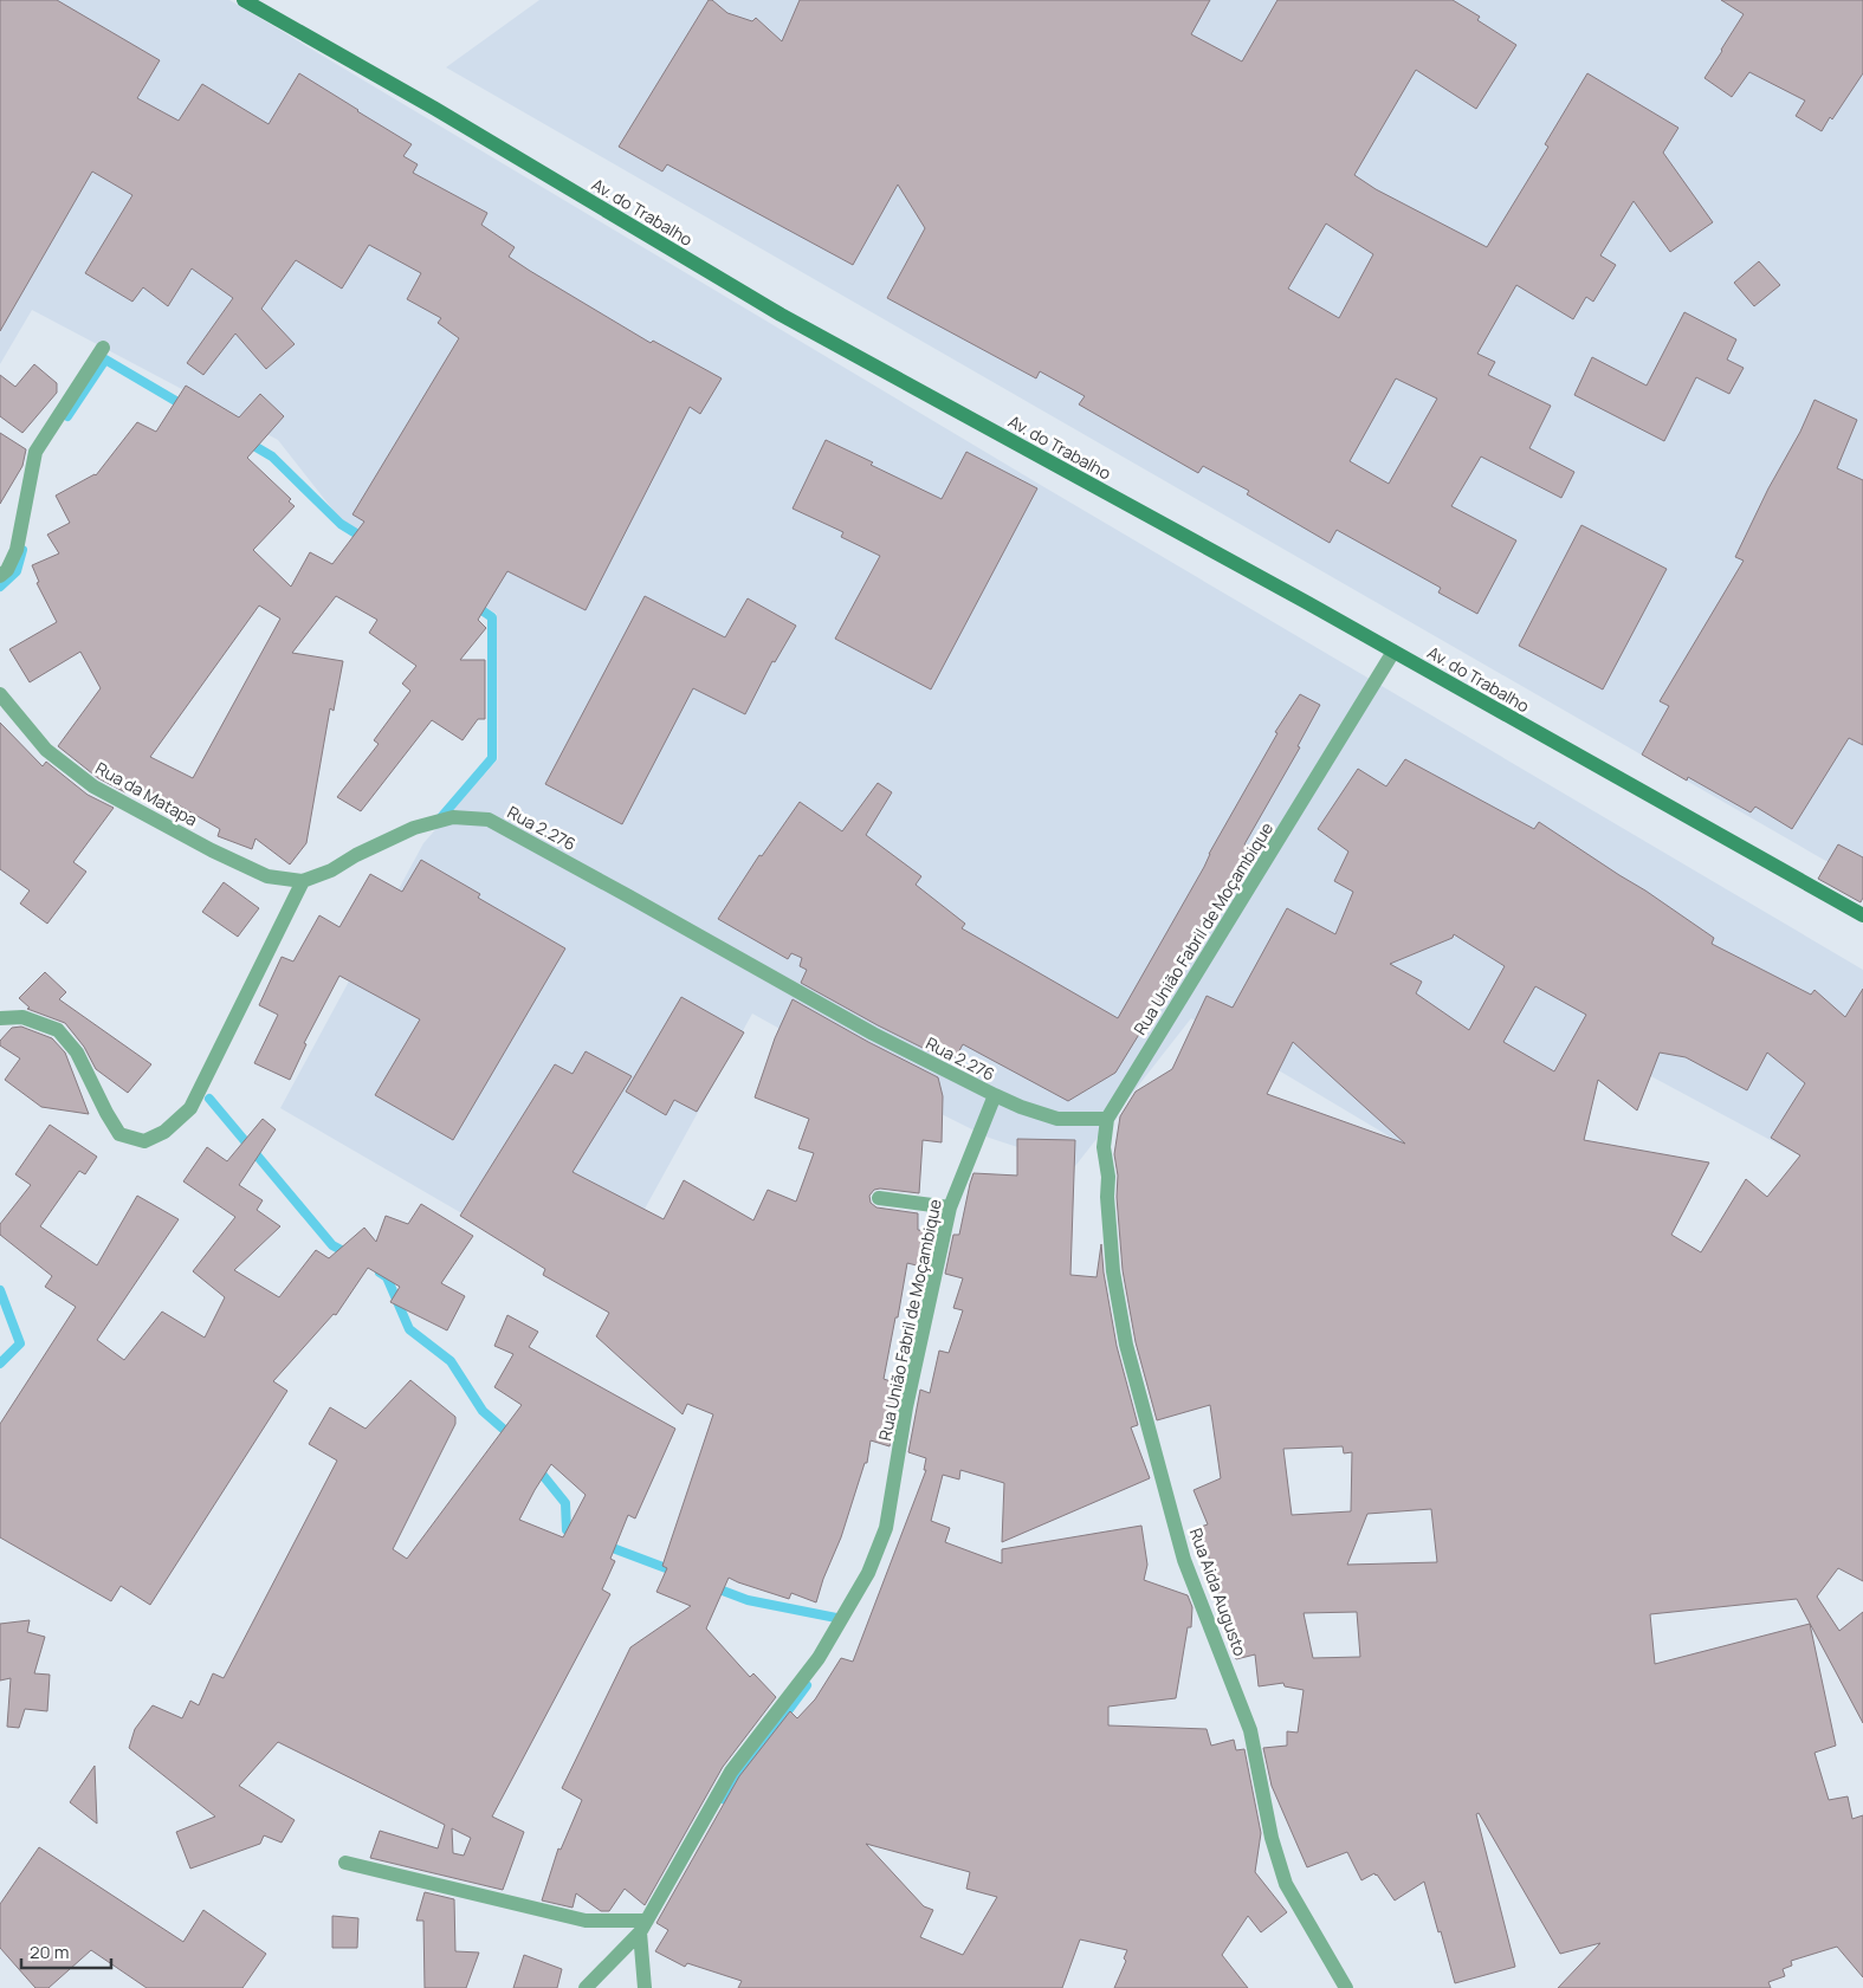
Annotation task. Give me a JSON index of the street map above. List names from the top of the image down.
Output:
{
  "streets": {
    "main road": ["Av. do Trabalho"],
    "street": [
      "Rua da Matapa",
      "Rua 2.276",
      "Rua União Fabril de Moçambique",
      "Rua Aida Augusto"
    ]
  },
  "crossings": [
    ["Av. do Trabalho", "Rua União Fabril de Moçambique"],
    ["Rua da Matapa", "Rua 2.276"],
    ["Rua 2.276", "Rua União Fabril de Moçambique"],
    ["Rua União Fabril de Moçambique", "Rua Aida Augusto"]
  ],
  "scale_bar": "20 m"
}
